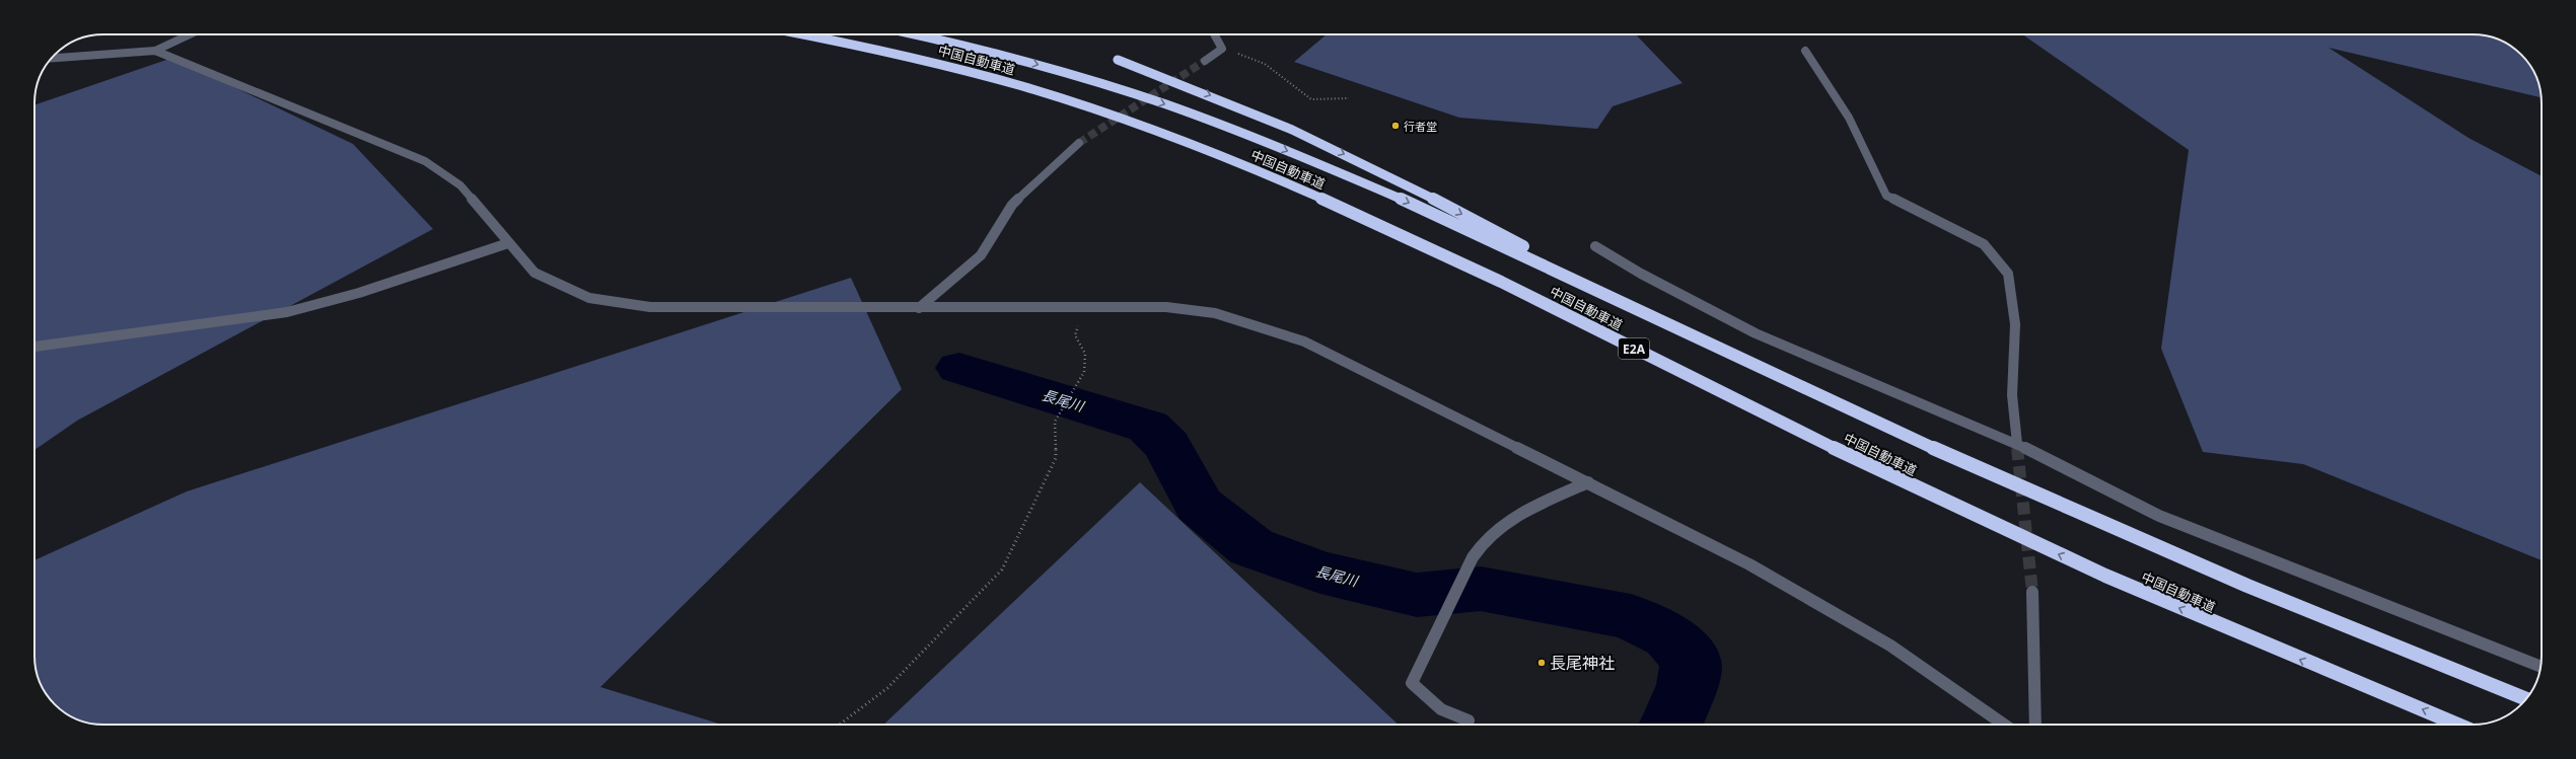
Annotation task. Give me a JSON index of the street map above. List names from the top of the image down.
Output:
{
  "streets": {
    "highway": ["中国自動車道", "E2A"]
  },
  "water": ["長尾川"],
  "places": ["行者堂", "長尾神社"]
}
